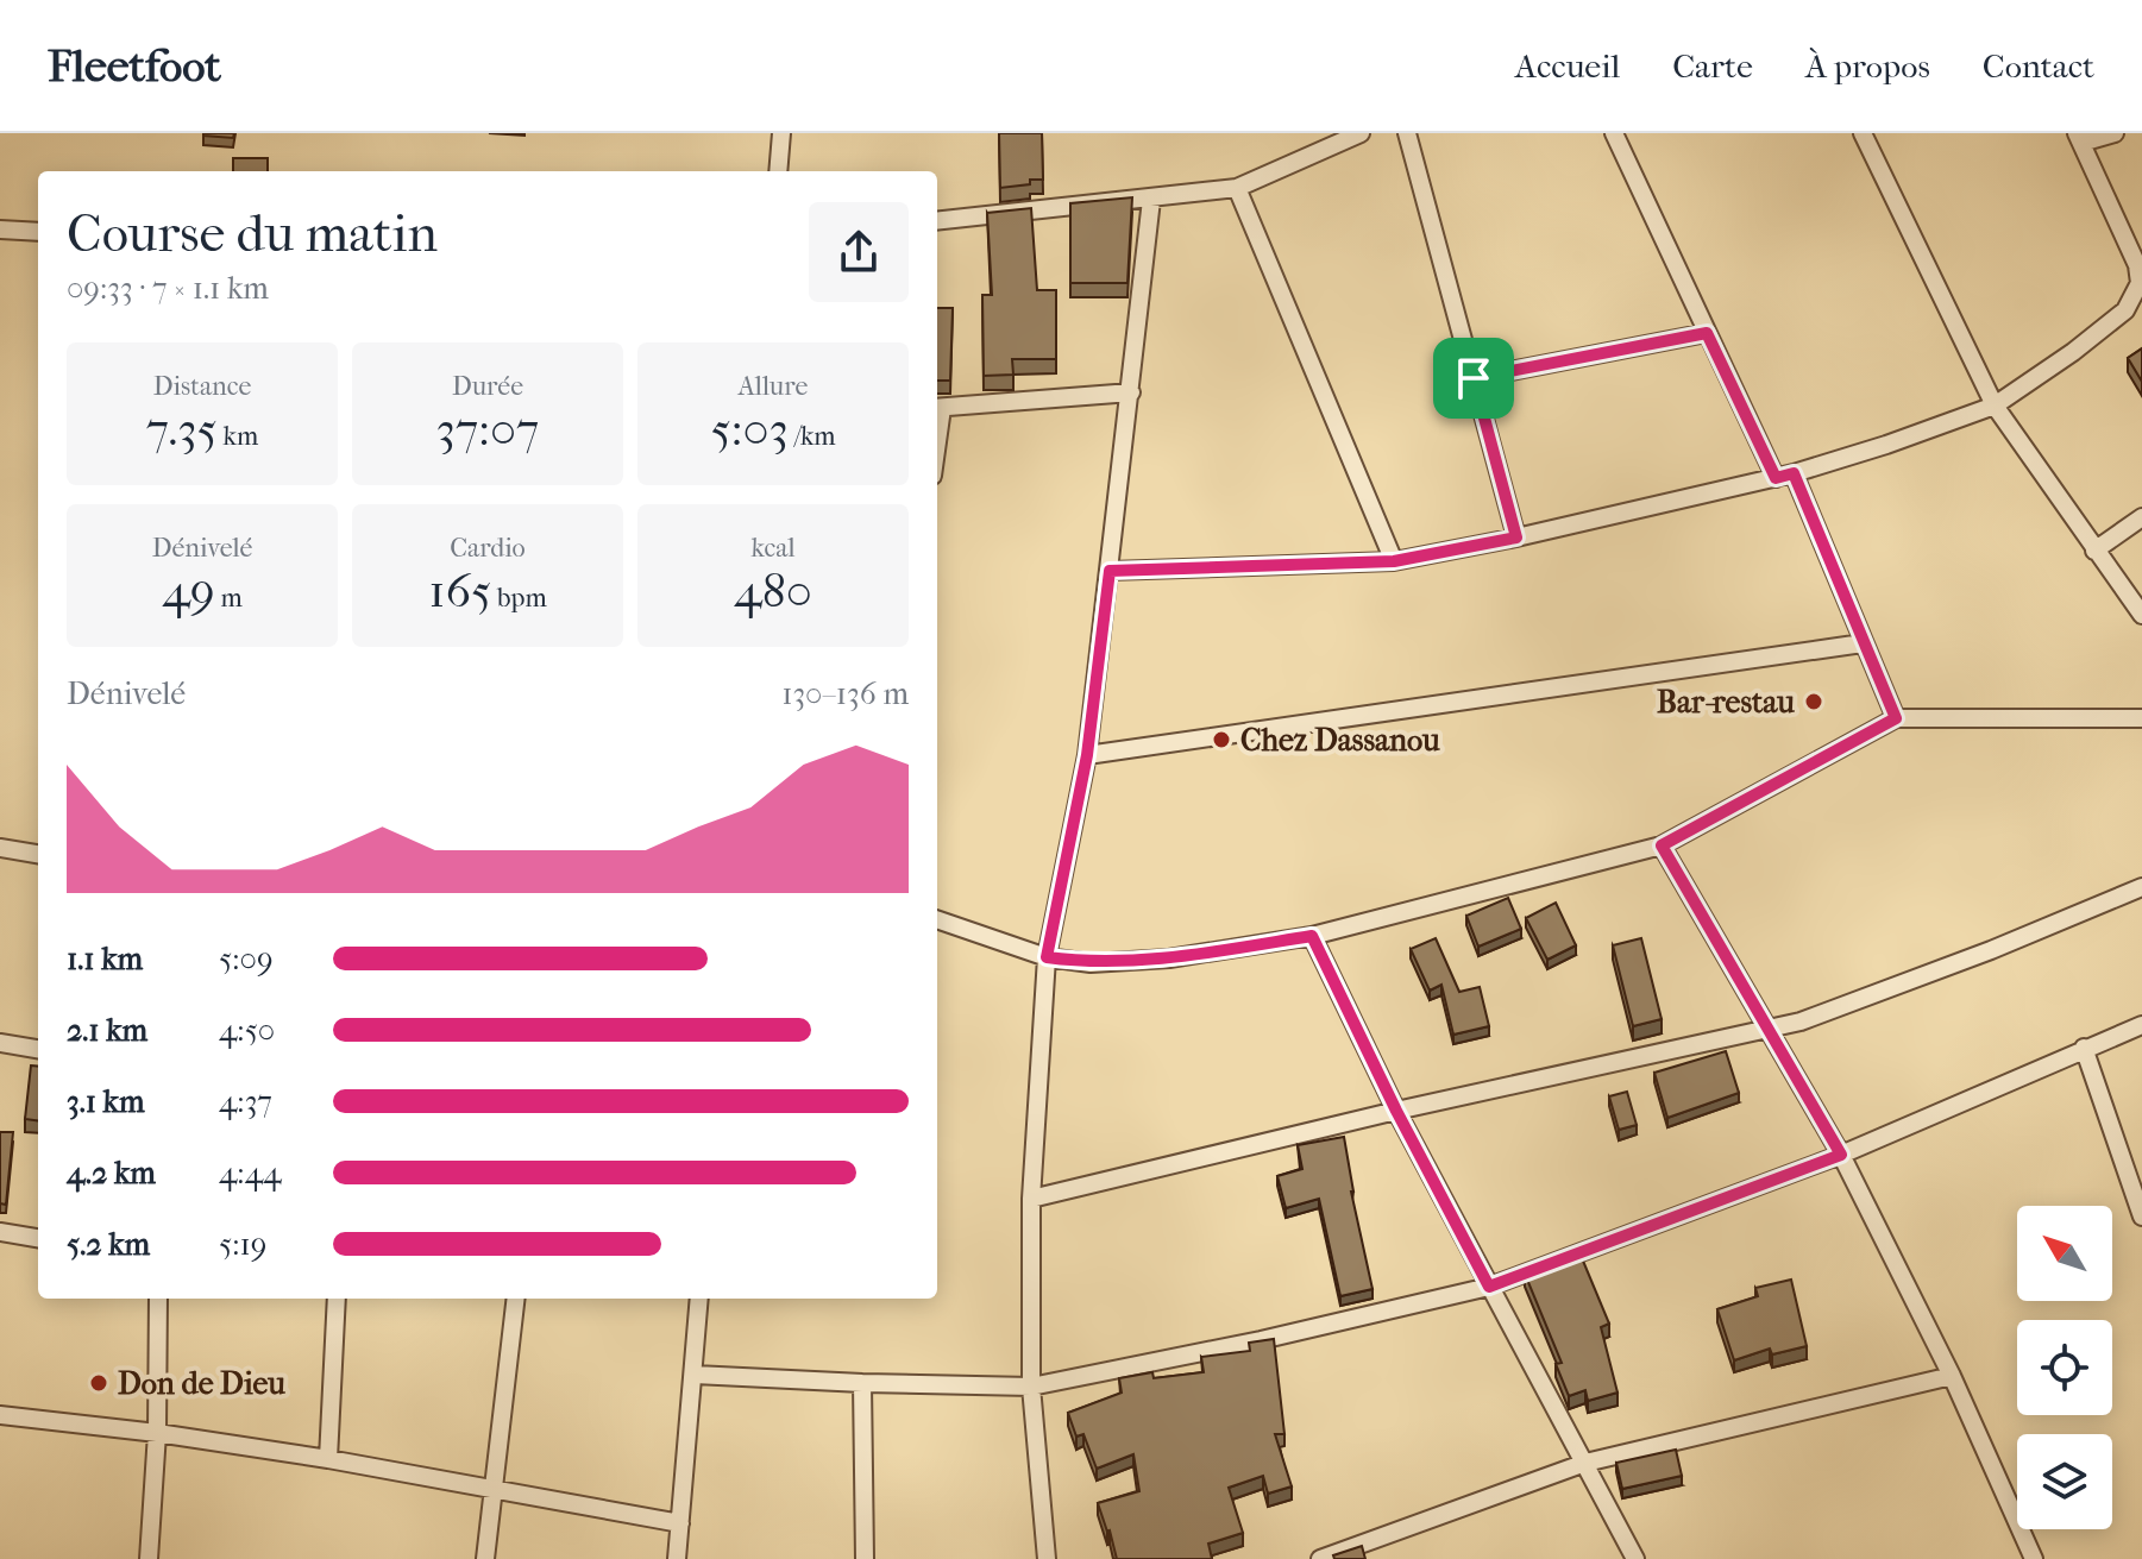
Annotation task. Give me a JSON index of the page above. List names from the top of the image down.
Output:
{
  "places": ["Bar-restau", "Chez Dassanou", "Don de Dieu"],
  "north": "top left",
  "page": {
    "header": "Fleetfoot",
    "nav": [
      "Accueil",
      "Carte",
      "À propos",
      "Contact"
    ],
    "heading": ["Course du matin", "09:33 · 7 × 1.1 km"],
    "stats": [
      ["Distance", "7.35 km"],
      ["Durée", "37:07"],
      ["Allure", "5:03 /km"],
      ["Dénivelé", "49 m"],
      ["Cardio", "165 bpm"],
      ["kcal", "480"]
    ],
    "chart": ["Dénivelé", "130–136 m"],
    "list": [
      {
        "name": "1.1 km",
        "note": "5:09"
      },
      {
        "name": "2.1 km",
        "note": "4:50"
      },
      {
        "name": "3.1 km",
        "note": "4:37"
      },
      {
        "name": "4.2 km",
        "note": "4:44"
      },
      {
        "name": "5.2 km",
        "note": "5:19"
      }
    ]
  }
}
